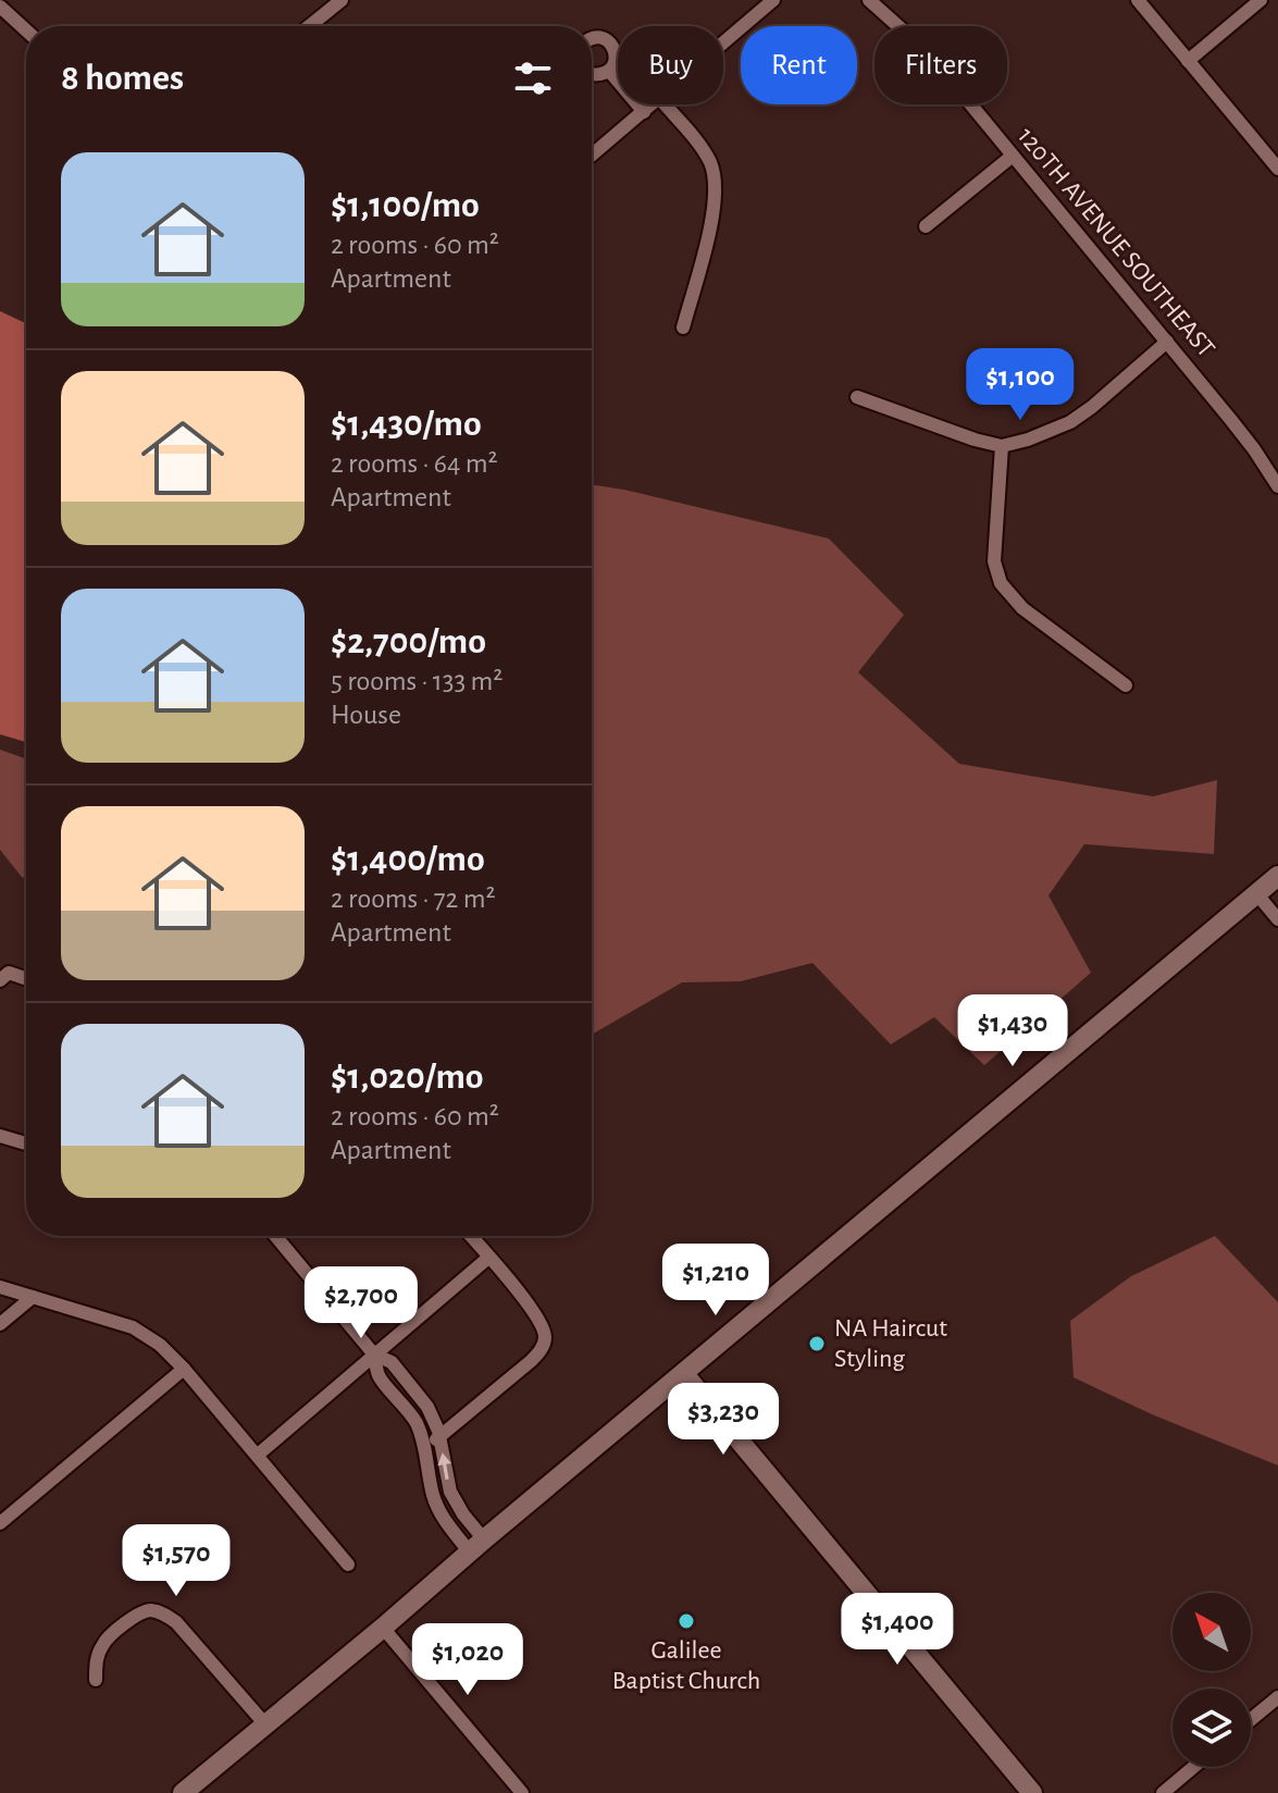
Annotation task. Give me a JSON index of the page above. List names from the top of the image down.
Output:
{
  "streets": {
    "street": ["120TH AVENUE SOUTHEAST"]
  },
  "places": ["NA Haircut Styling", "Galilee Baptist Church"],
  "north": "top left",
  "page": {
    "chip": ["Buy", "Rent", "Filters"],
    "heading": "8 homes",
    "list": [
      {
        "name": "$1,100/mo",
        "note": "2 rooms · 60 m² · Apartment"
      },
      {
        "name": "$1,430/mo",
        "note": "2 rooms · 64 m² · Apartment"
      },
      {
        "name": "$2,700/mo",
        "note": "5 rooms · 133 m² · House"
      },
      {
        "name": "$1,400/mo",
        "note": "2 rooms · 72 m² · Apartment"
      },
      {
        "name": "$1,020/mo",
        "note": "2 rooms · 60 m² · Apartment"
      }
    ],
    "price": [
      "$1,100",
      "$1,430",
      "$1,210",
      "$2,700",
      "$3,230",
      "$1,570",
      "$1,400",
      "$1,020"
    ]
  }
}
